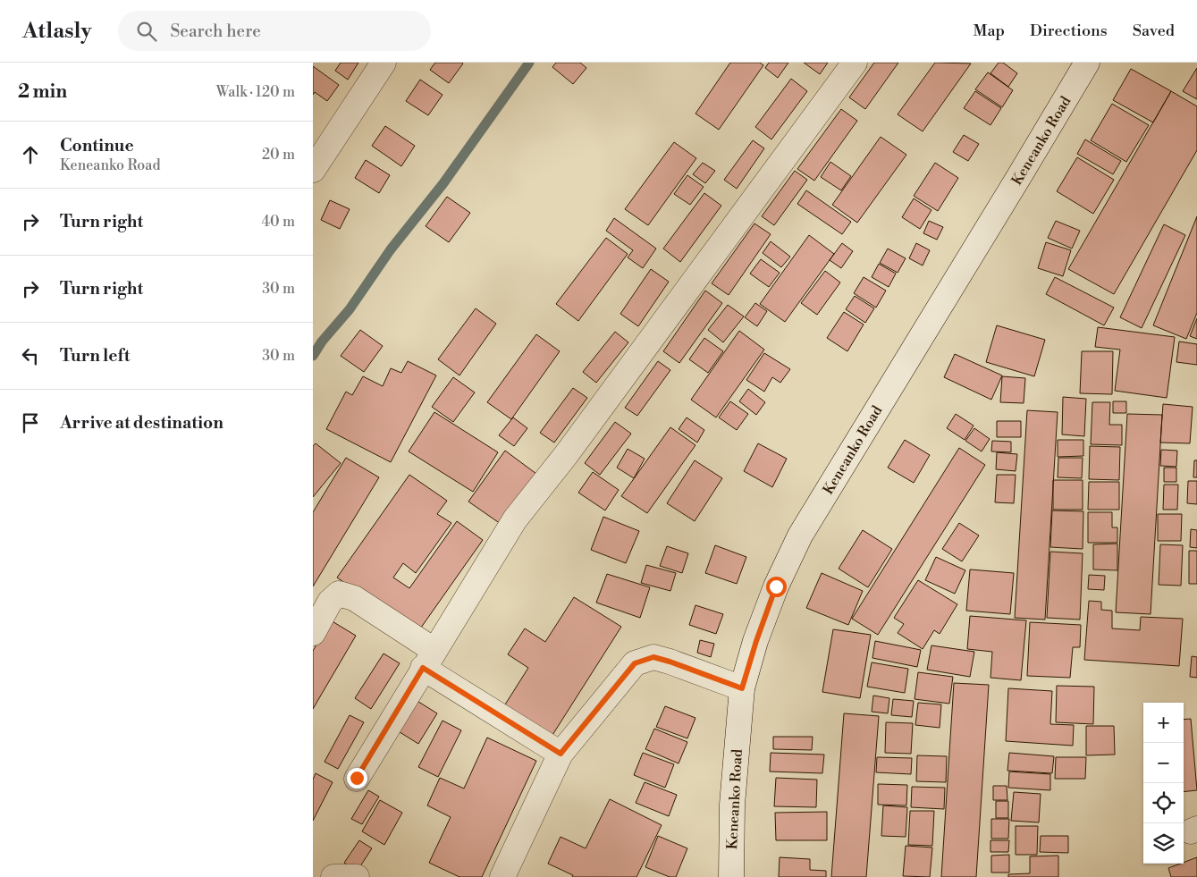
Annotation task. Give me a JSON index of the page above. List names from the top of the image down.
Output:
{
  "streets": {
    "street": ["Keneanko Road"]
  },
  "page": {
    "header": "Atlasly",
    "search": "Search here",
    "nav": ["Map", "Directions", "Saved"],
    "heading": ["2 min", "Walk · 120 m"],
    "list": [
      ["Continue", "Keneanko Road", "20 m"],
      ["Turn right", "40 m"],
      ["Turn right", "30 m"],
      ["Turn left", "30 m"],
      "Arrive at destination"
    ],
    "map_buttons": ["+", "−"]
  }
}
